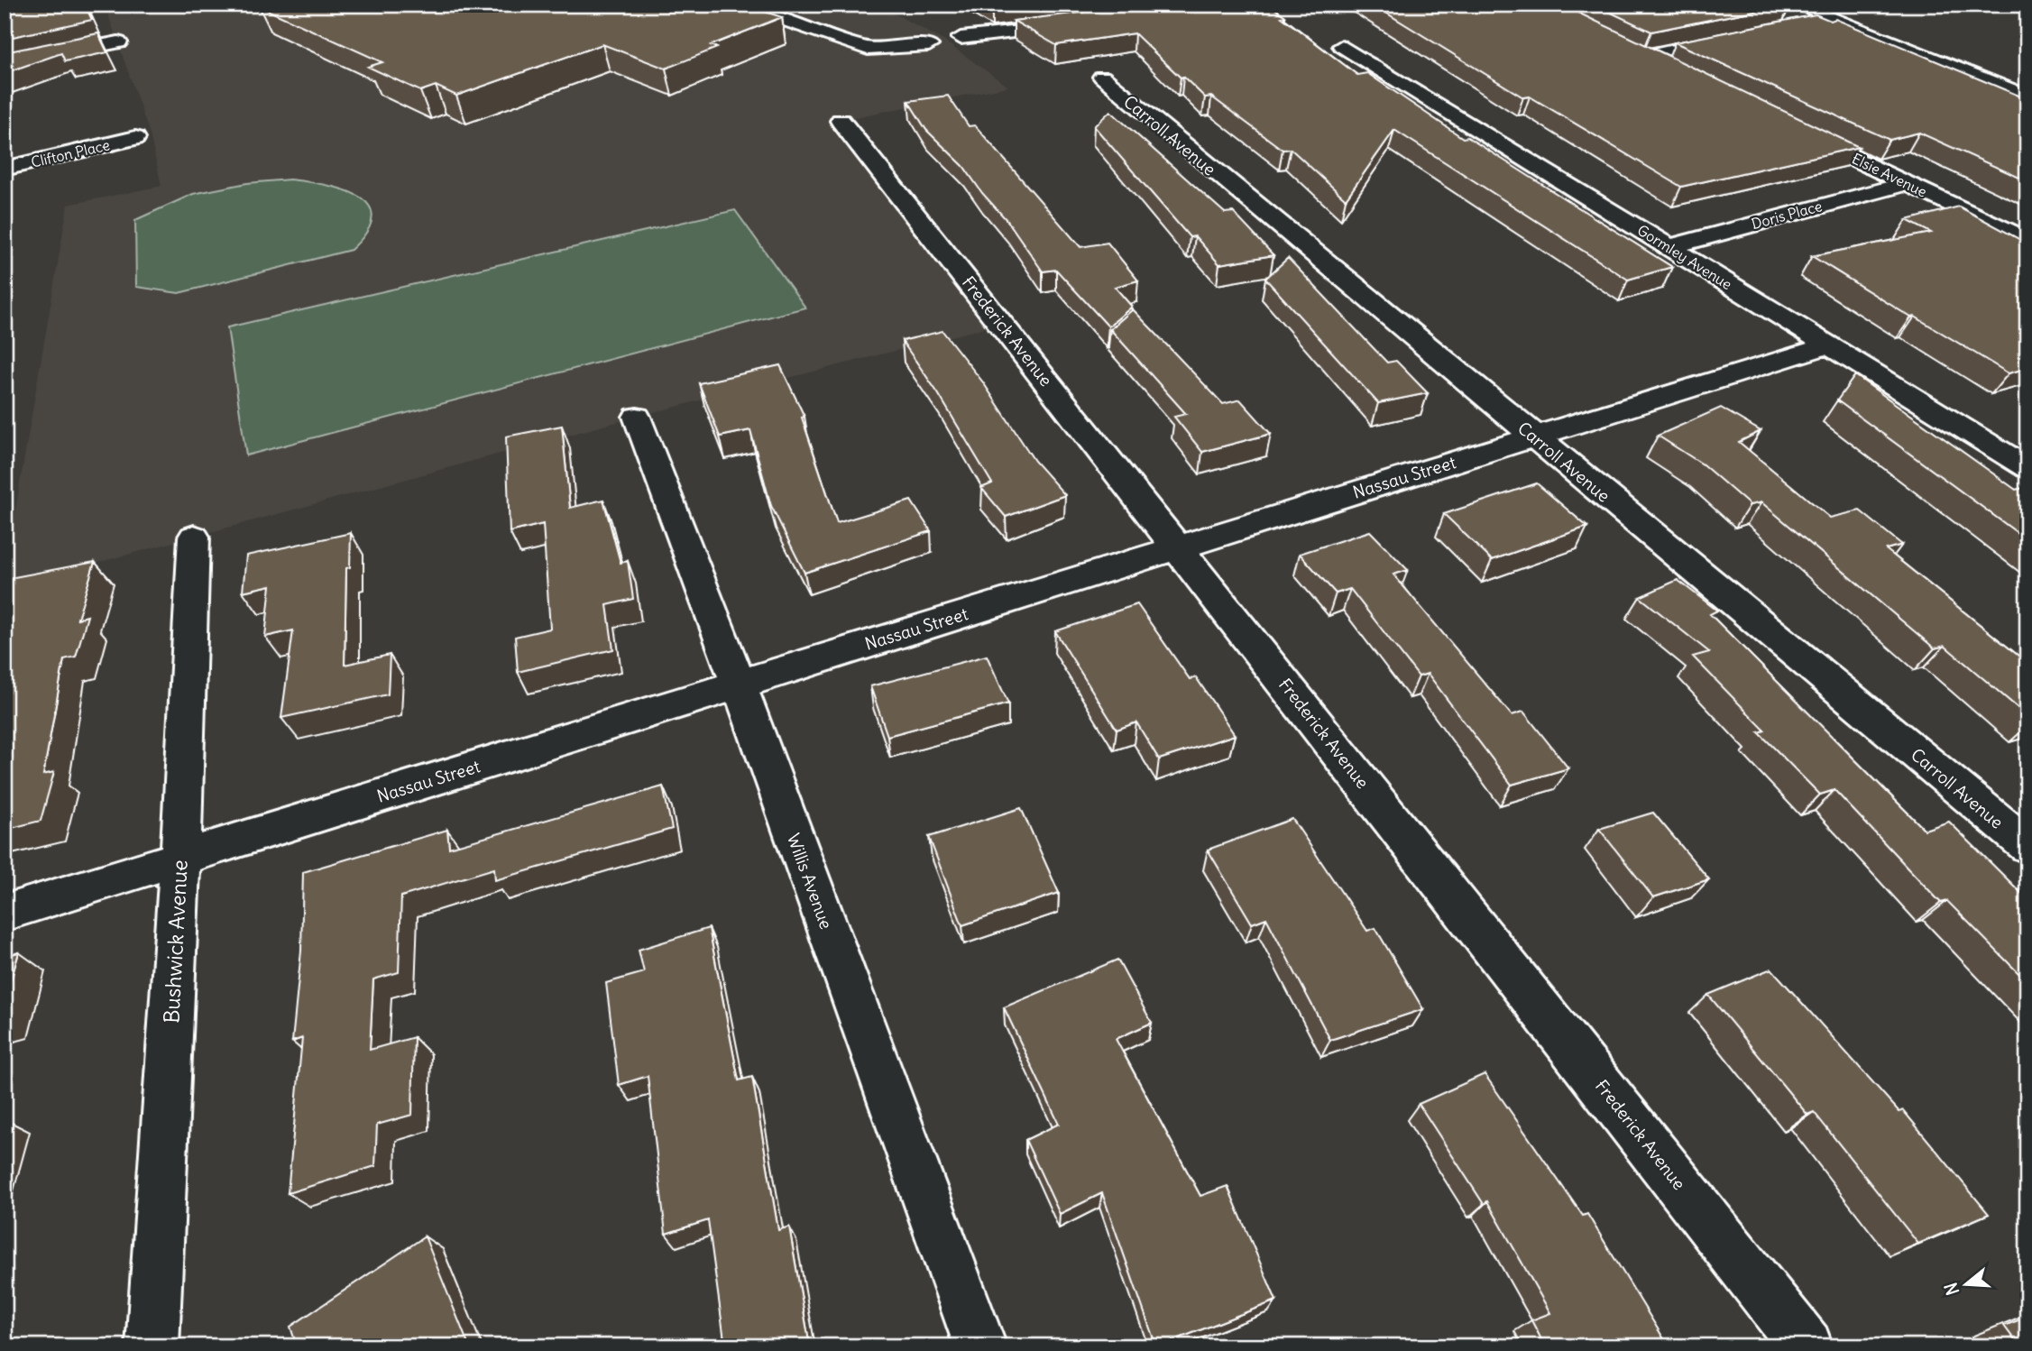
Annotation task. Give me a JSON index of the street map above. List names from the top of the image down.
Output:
{
  "streets": {
    "street": [
      "Carroll Avenue",
      "Clifton Place",
      "Elsie Avenue",
      "Doris Place",
      "Gormley Avenue",
      "Frederick Avenue",
      "Nassau Street",
      "Willis Avenue",
      "Bushwick Avenue"
    ]
  },
  "crossings": [
    ["Carroll Avenue", "Nassau Street"],
    ["Elsie Avenue", "Doris Place"],
    ["Doris Place", "Gormley Avenue"],
    ["Gormley Avenue", "Nassau Street"],
    ["Frederick Avenue", "Nassau Street"],
    ["Nassau Street", "Willis Avenue"],
    ["Nassau Street", "Bushwick Avenue"]
  ],
  "north": "left"
}
